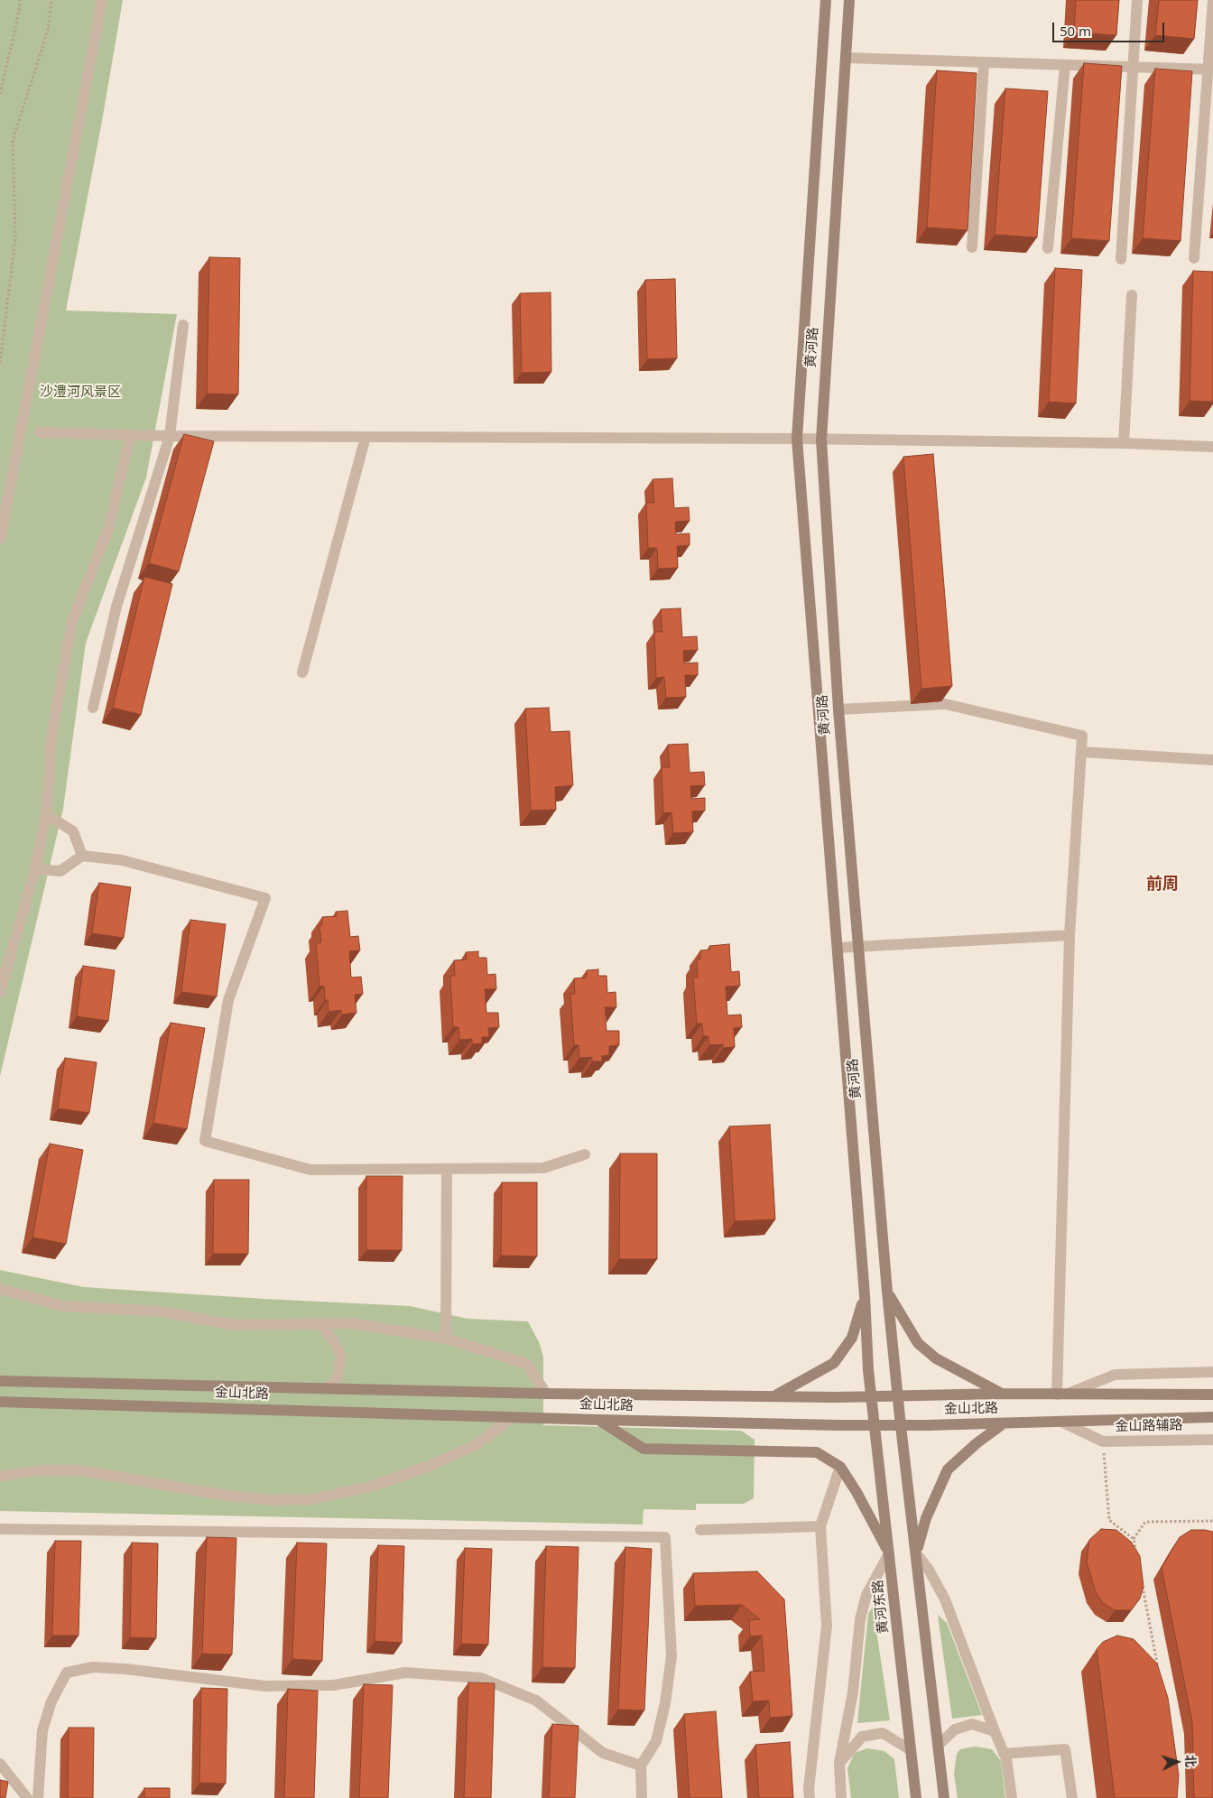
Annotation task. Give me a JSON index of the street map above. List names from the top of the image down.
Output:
{
  "streets": {
    "main road": ["黄河路", "金山北路", "黄河东路"],
    "street": ["金山路辅路"]
  },
  "crossings": [
    ["黄河路", "金山北路"],
    ["黄河路", "黄河东路"],
    ["金山北路", "金山路辅路"],
    ["金山北路", "黄河东路"]
  ],
  "districts": ["前周"],
  "parks": ["沙澧河风景区"],
  "scale_bar": "50 m",
  "north": "right"
}
